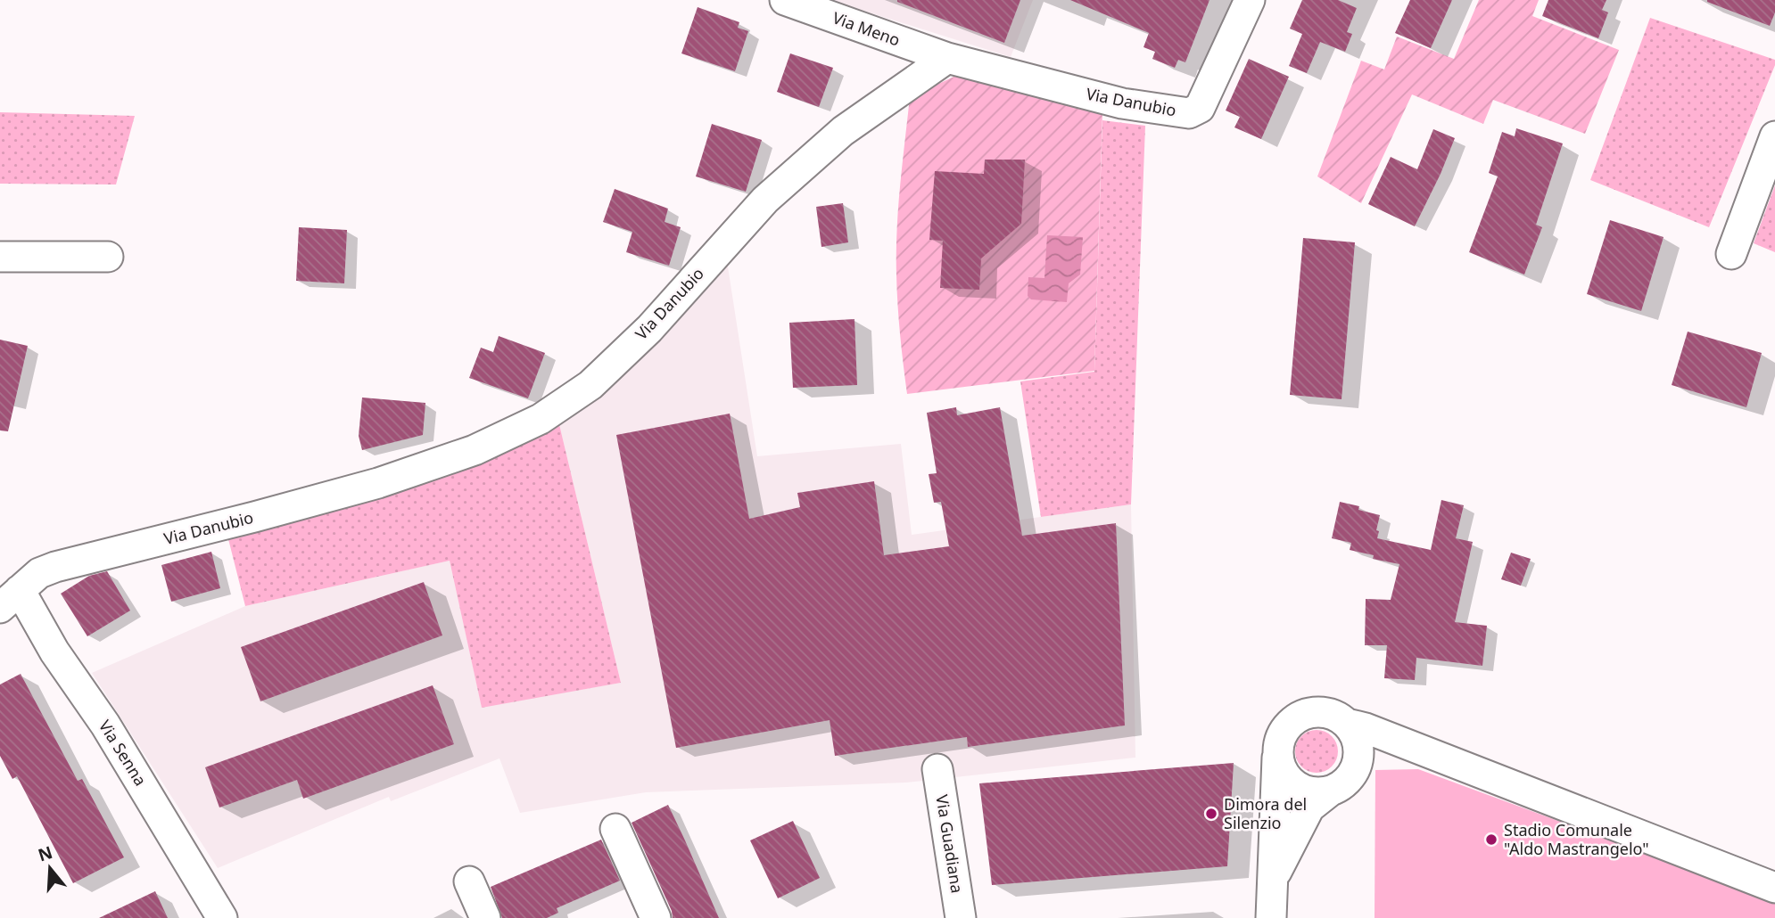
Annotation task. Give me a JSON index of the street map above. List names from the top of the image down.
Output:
{
  "streets": {
    "street": [
      "Via Meno",
      "Via Danubio",
      "Via Senna",
      "Via Guadiana"
    ]
  },
  "crossings": [
    ["Via Meno", "Via Danubio"],
    ["Via Danubio", "Via Senna"]
  ],
  "places": ["Dimora del Silenzio", "Stadio Comunale \"Aldo Mastrangelo\""],
  "north": "top"
}
